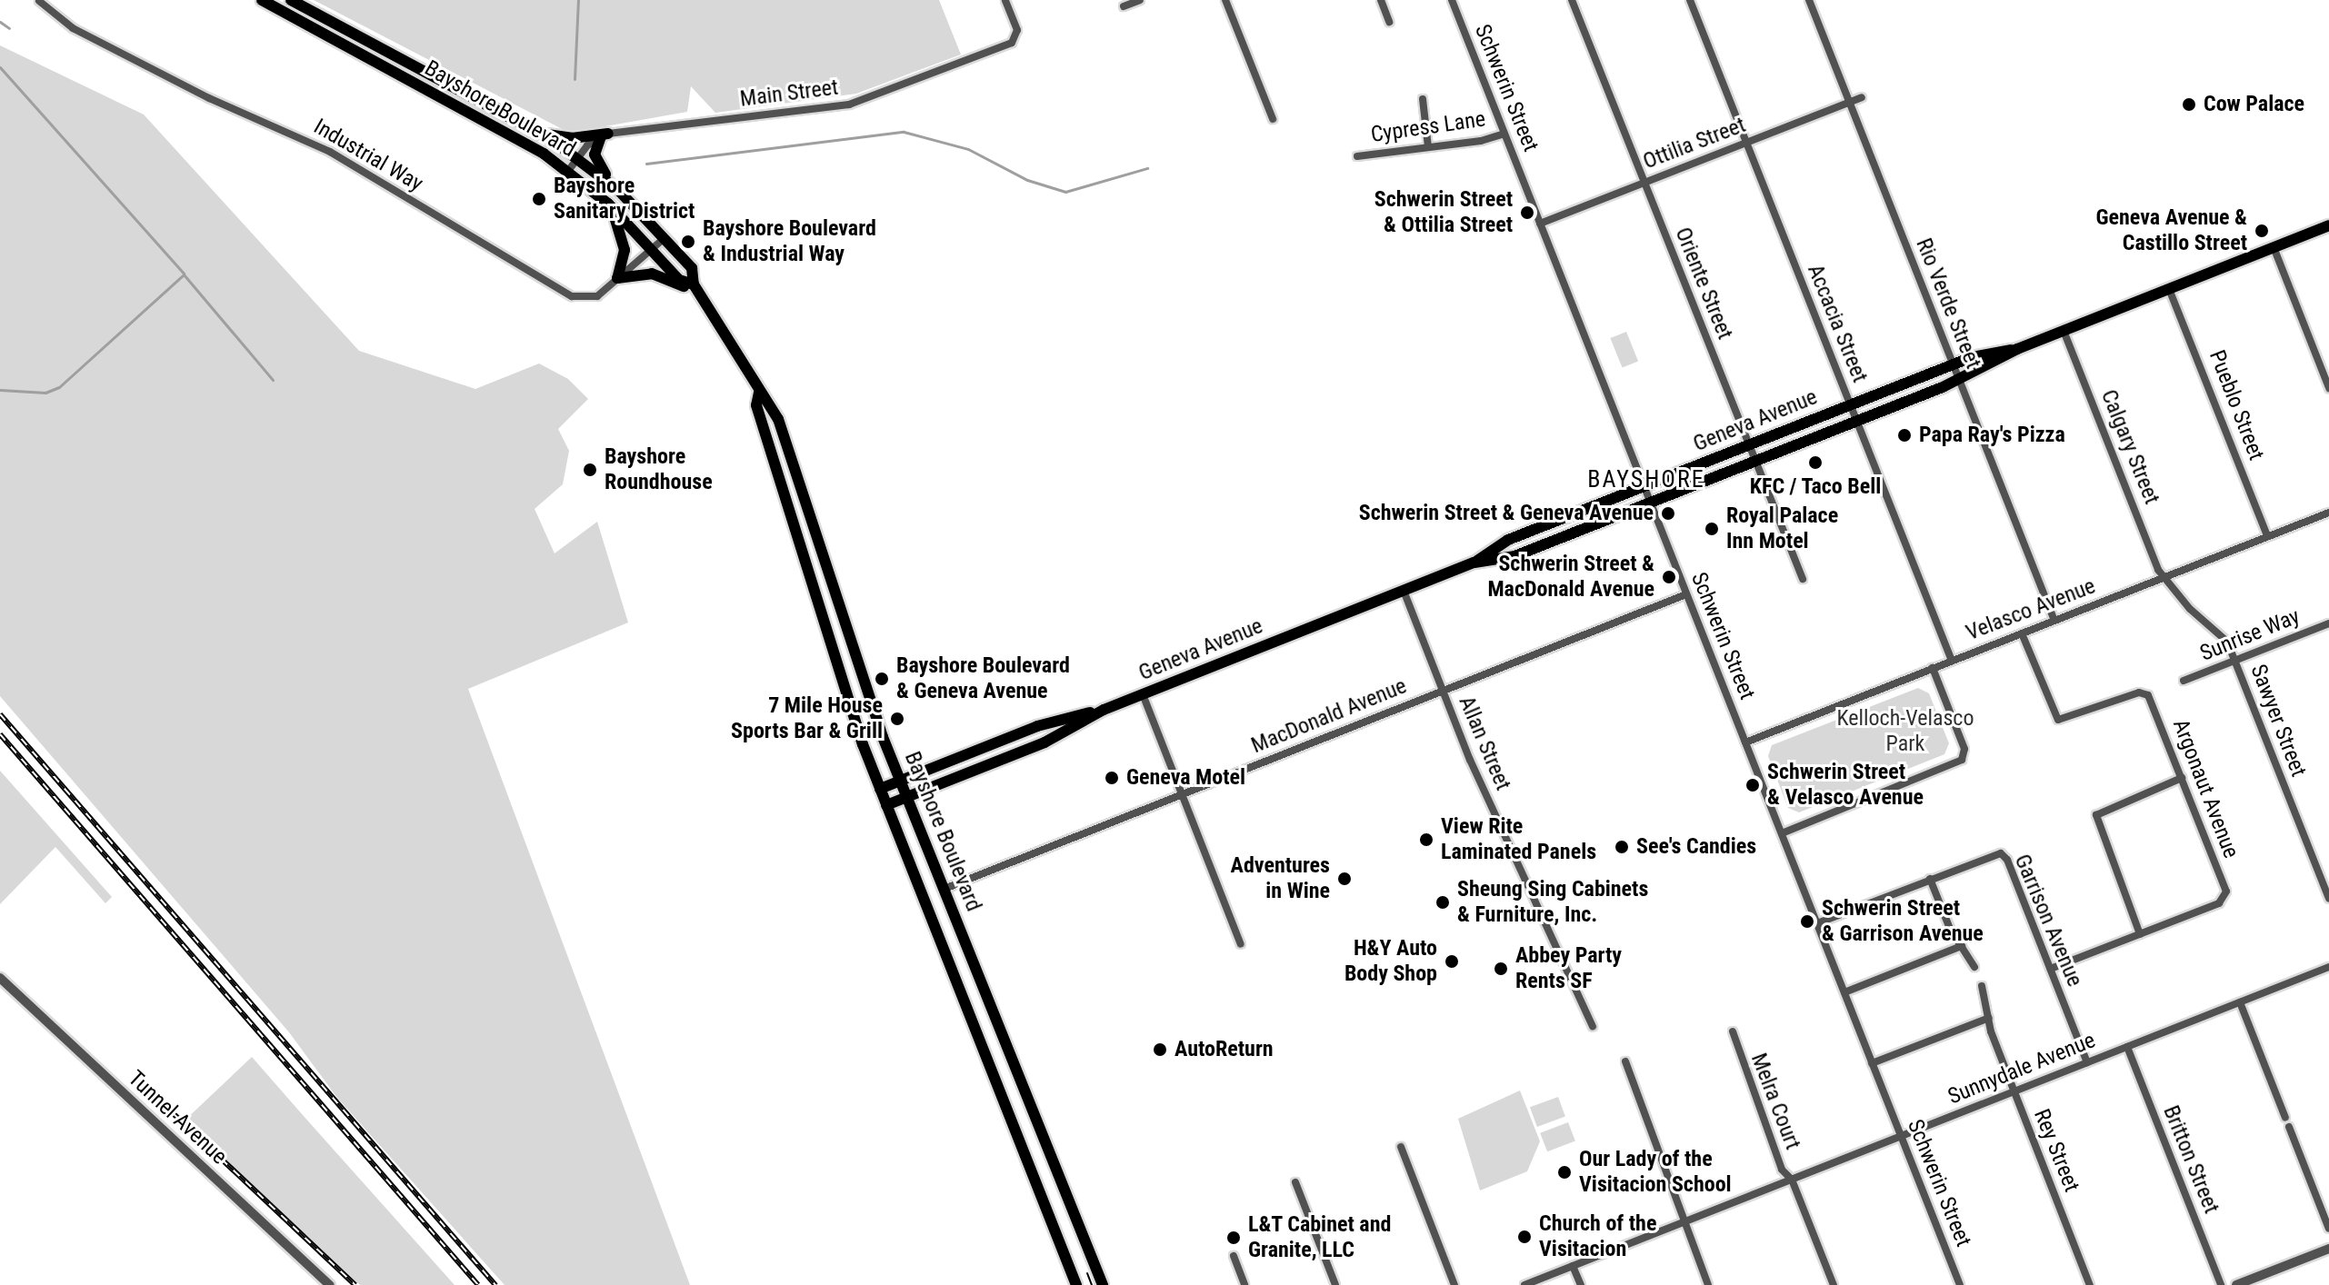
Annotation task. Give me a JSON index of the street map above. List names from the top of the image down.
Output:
{
  "streets": {
    "main road": ["Bayshore Boulevard", "Geneva Avenue"],
    "street": [
      "Schwerin Street",
      "Main Street",
      "Cypress Lane",
      "Ottilia Street",
      "Industrial Way",
      "Oriente Street",
      "Rio Verde Street",
      "Accacia Street",
      "Pueblo Street",
      "Calgary Street",
      "Velasco Avenue",
      "Sunrise Way",
      "MacDonald Avenue",
      "Sawyer Street",
      "Allan Street",
      "Argonaut Avenue",
      "Garrison Avenue",
      "Sunnydale Avenue",
      "Melra Court",
      "Tunnel Avenue",
      "Rey Street",
      "Britton Street"
    ]
  },
  "crossings": [
    ["Schwerin Street", "Cypress Lane"],
    ["Schwerin Street", "Ottilia Street"],
    ["Schwerin Street", "Geneva Avenue"],
    ["Schwerin Street", "Velasco Avenue"],
    ["Schwerin Street", "MacDonald Avenue"],
    ["Schwerin Street", "Garrison Avenue"],
    ["Schwerin Street", "Sunnydale Avenue"],
    ["Bayshore Boulevard", "Industrial Way"],
    ["Bayshore Boulevard", "Geneva Avenue"],
    ["Bayshore Boulevard", "MacDonald Avenue"],
    ["Ottilia Street", "Oriente Street"],
    ["Ottilia Street", "Rio Verde Street"],
    ["Ottilia Street", "Accacia Street"],
    ["Oriente Street", "Geneva Avenue"],
    ["Rio Verde Street", "Geneva Avenue"],
    ["Rio Verde Street", "Velasco Avenue"],
    ["Accacia Street", "Geneva Avenue"],
    ["Accacia Street", "Velasco Avenue"],
    ["Pueblo Street", "Geneva Avenue"],
    ["Pueblo Street", "Velasco Avenue"],
    ["Geneva Avenue", "Calgary Street"],
    ["Geneva Avenue", "Allan Street"],
    ["Calgary Street", "Velasco Avenue"],
    ["Calgary Street", "Sawyer Street"],
    ["Velasco Avenue", "Sawyer Street"],
    ["Velasco Avenue", "Argonaut Avenue"],
    ["Sunrise Way", "Sawyer Street"],
    ["MacDonald Avenue", "Allan Street"],
    ["Argonaut Avenue", "Garrison Avenue"],
    ["Garrison Avenue", "Sunnydale Avenue"],
    ["Sunnydale Avenue", "Melra Court"],
    ["Sunnydale Avenue", "Rey Street"],
    ["Sunnydale Avenue", "Britton Street"]
  ],
  "districts": ["BAYSHORE"],
  "parks": ["Kelloch-Velasco Park"],
  "places": [
    "Cow Palace",
    "Bayshore Sanitary District",
    "Schwerin Street & Ottilia Street",
    "Geneva Avenue & Castillo Street",
    "Bayshore Boulevard & Industrial Way",
    "Papa Ray's Pizza",
    "KFC / Taco Bell",
    "Bayshore Roundhouse",
    "Schwerin Street & Geneva Avenue",
    "Royal Palace Inn Motel",
    "Schwerin Street & MacDonald Avenue",
    "Bayshore Boulevard & Geneva Avenue",
    "7 Mile House Sports Bar & Grill",
    "Geneva Motel",
    "Schwerin Street & Velasco Avenue",
    "View Rite Laminated Panels",
    "See's Candies",
    "Adventures in Wine",
    "Sheung Sing Cabinets & Furniture, Inc.",
    "Schwerin Street & Garrison Avenue",
    "H&Y Auto Body Shop",
    "Abbey Party Rents SF",
    "AutoReturn",
    "Our Lady of the Visitacion School",
    "Church of the Visitacion",
    "L&T Cabinet and Granite, LLC"
  ]
}
